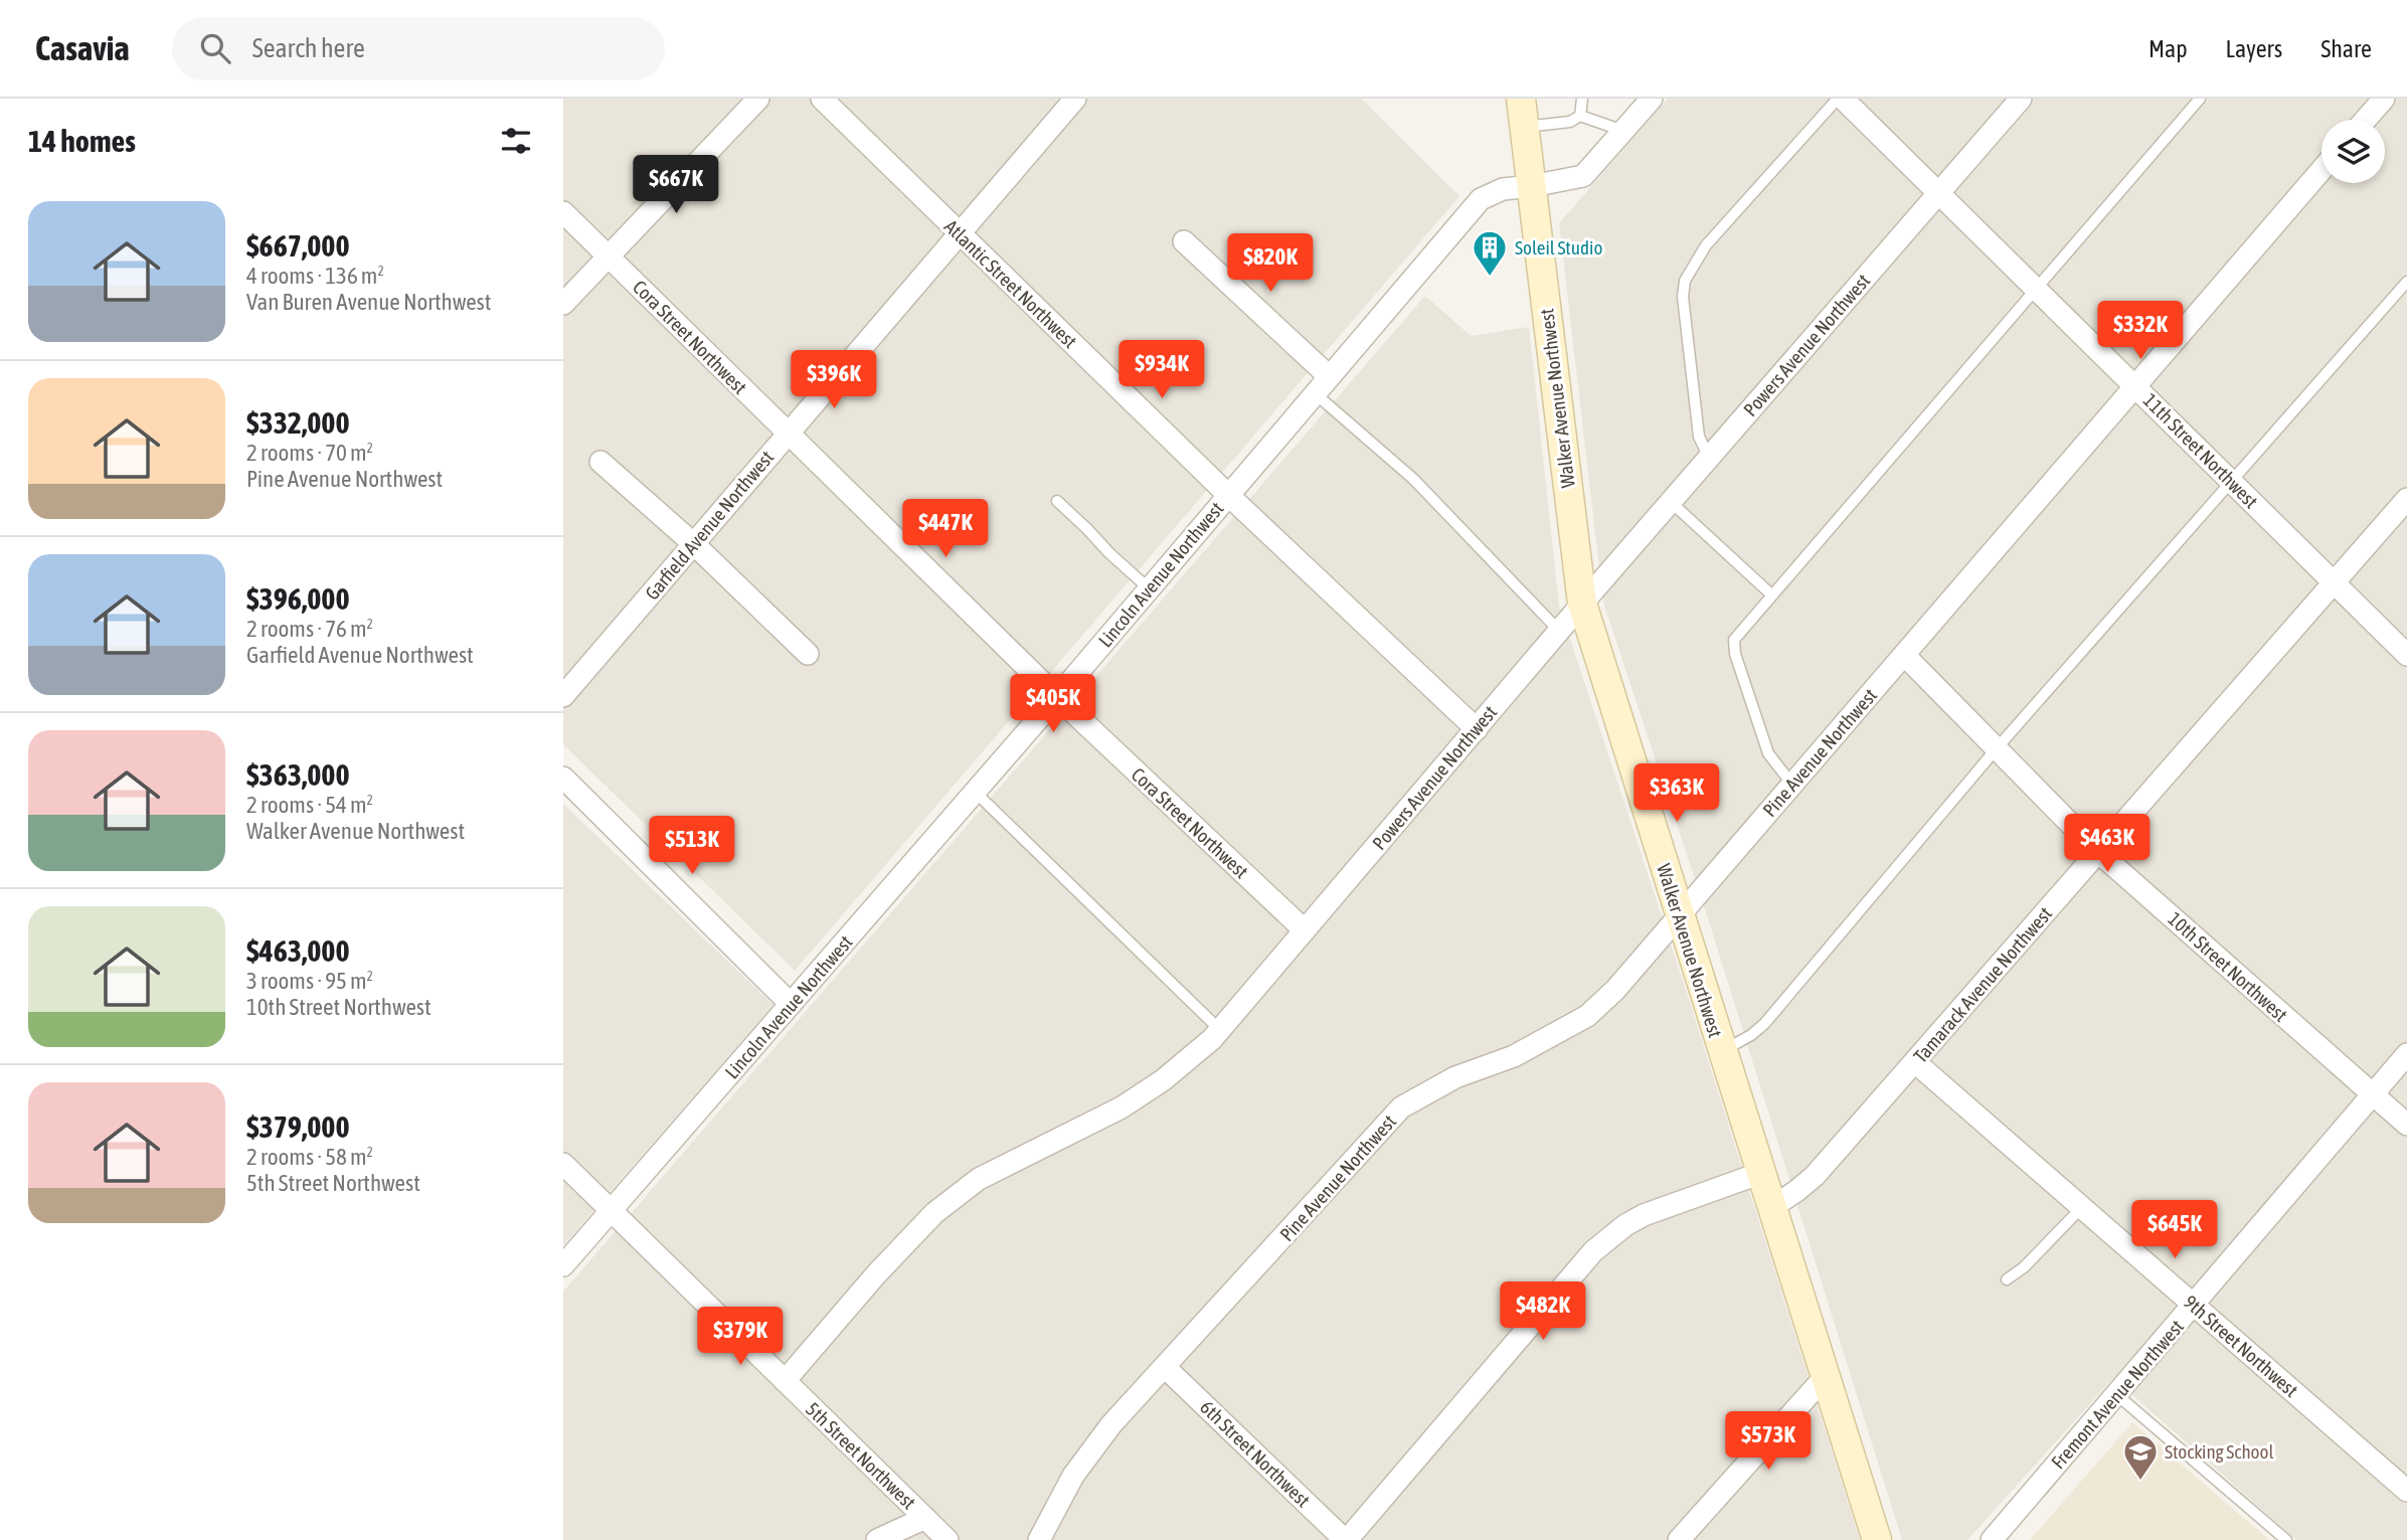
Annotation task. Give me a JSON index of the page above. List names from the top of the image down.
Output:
{
  "streets": {
    "main road": ["Walker Avenue Northwest"],
    "street": [
      "Atlantic Street Northwest",
      "Cora Street Northwest",
      "Powers Avenue Northwest",
      "11th Street Northwest",
      "Garfield Avenue Northwest",
      "Lincoln Avenue Northwest",
      "Pine Avenue Northwest",
      "10th Street Northwest",
      "Tamarack Avenue Northwest",
      "9th Street Northwest",
      "Fremont Avenue Northwest",
      "6th Street Northwest",
      "5th Street Northwest"
    ]
  },
  "crossings": [
    ["Atlantic Street Northwest", "Powers Avenue Northwest"],
    ["Atlantic Street Northwest", "Garfield Avenue Northwest"],
    ["Atlantic Street Northwest", "Lincoln Avenue Northwest"],
    ["Cora Street Northwest", "Powers Avenue Northwest"],
    ["Cora Street Northwest", "Garfield Avenue Northwest"],
    ["Cora Street Northwest", "Lincoln Avenue Northwest"],
    ["Powers Avenue Northwest", "Walker Avenue Northwest"],
    ["Powers Avenue Northwest", "11th Street Northwest"],
    ["Powers Avenue Northwest", "5th Street Northwest"],
    ["Walker Avenue Northwest", "Lincoln Avenue Northwest"],
    ["Walker Avenue Northwest", "Pine Avenue Northwest"],
    ["Walker Avenue Northwest", "Tamarack Avenue Northwest"],
    ["11th Street Northwest", "Pine Avenue Northwest"],
    ["11th Street Northwest", "Tamarack Avenue Northwest"],
    ["Lincoln Avenue Northwest", "5th Street Northwest"],
    ["Pine Avenue Northwest", "10th Street Northwest"],
    ["Pine Avenue Northwest", "6th Street Northwest"],
    ["10th Street Northwest", "Tamarack Avenue Northwest"],
    ["10th Street Northwest", "Fremont Avenue Northwest"],
    ["Tamarack Avenue Northwest", "9th Street Northwest"],
    ["9th Street Northwest", "Fremont Avenue Northwest"]
  ],
  "places": {
    "building": ["Soleil Studio"],
    "school or university": ["Stocking School"]
  },
  "page": {
    "header": "Casavia",
    "search": "Search here",
    "nav": ["Map", "Layers", "Share"],
    "heading": "14 homes",
    "price": [
      "$667K",
      "$820K",
      "$332K",
      "$934K",
      "$396K",
      "$447K",
      "$405K",
      "$363K",
      "$463K",
      "$513K",
      "$645K",
      "$482K",
      "$379K",
      "$573K"
    ],
    "list": [
      {
        "name": "$667,000",
        "note": "4 rooms · 136 m² · Van Buren Avenue Northwest"
      },
      {
        "name": "$332,000",
        "note": "2 rooms · 70 m² · Pine Avenue Northwest"
      },
      {
        "name": "$396,000",
        "note": "2 rooms · 76 m² · Garfield Avenue Northwest"
      },
      {
        "name": "$363,000",
        "note": "2 rooms · 54 m² · Walker Avenue Northwest"
      },
      {
        "name": "$463,000",
        "note": "3 rooms · 95 m² · 10th Street Northwest"
      },
      {
        "name": "$379,000",
        "note": "2 rooms · 58 m² · 5th Street Northwest"
      }
    ]
  }
}
